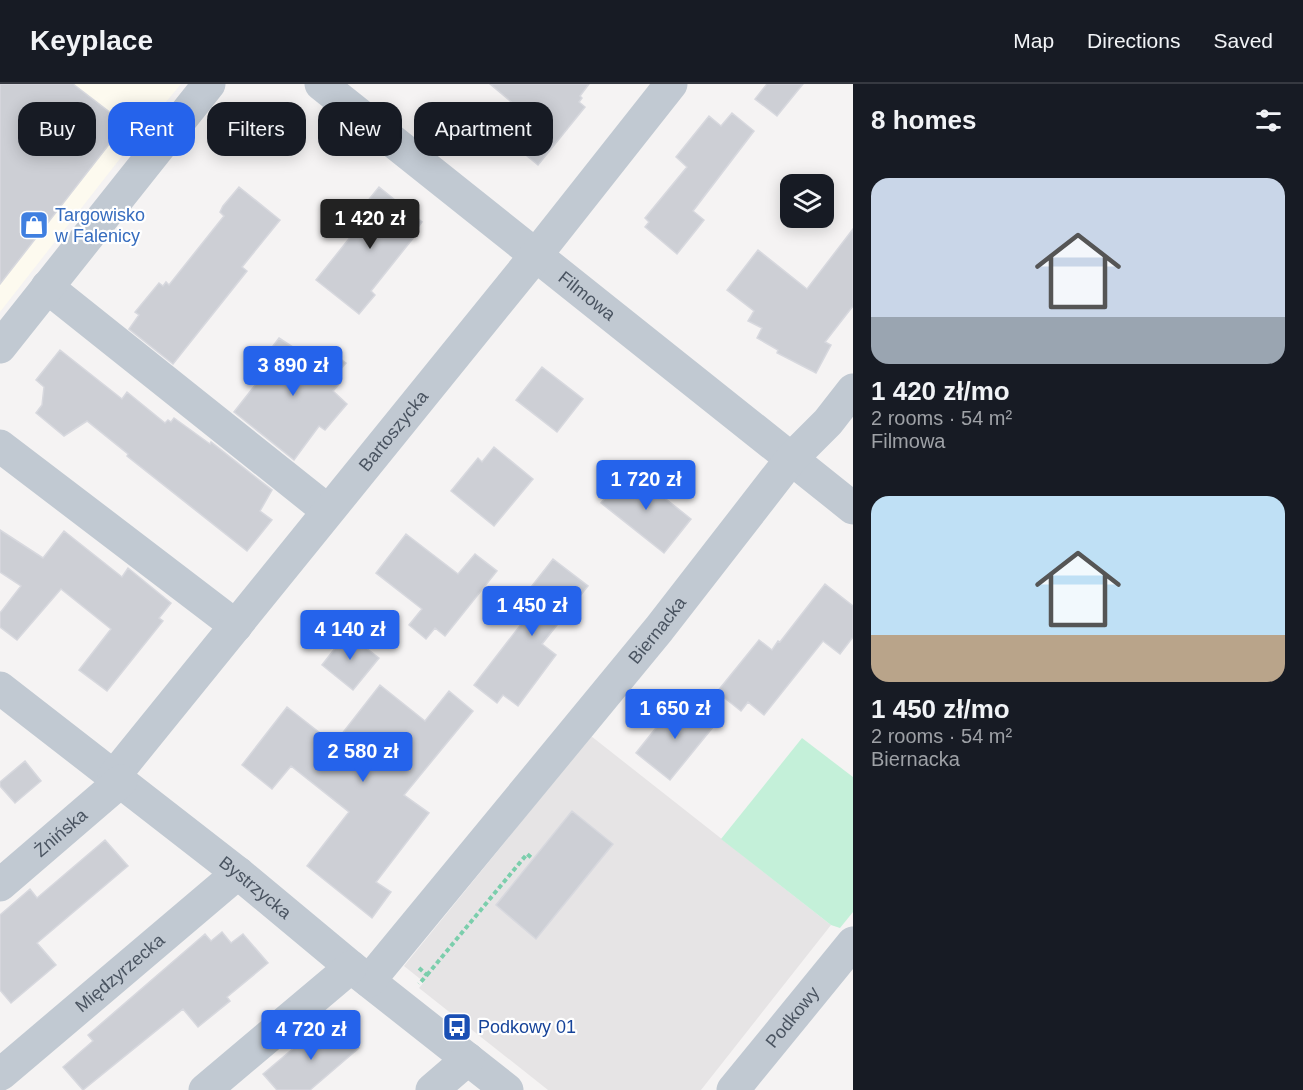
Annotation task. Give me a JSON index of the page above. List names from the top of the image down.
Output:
{
  "streets": {
    "street": [
      "Filmowa",
      "Bartoszycka",
      "Biernacka",
      "Żnińska",
      "Bystrzycka",
      "Międzyrzecka",
      "Podkowy"
    ]
  },
  "crossings": [
    ["Filmowa", "Bartoszycka"],
    ["Filmowa", "Biernacka"],
    ["Bartoszycka", "Żnińska"],
    ["Bartoszycka", "Bystrzycka"],
    ["Biernacka", "Bystrzycka"],
    ["Żnińska", "Bystrzycka"],
    ["Bystrzycka", "Międzyrzecka"]
  ],
  "places": {
    "shop": ["Targowisko w Falenicy"],
    "bus stop": ["Podkowy 01"]
  },
  "page": {
    "header": "Keyplace",
    "nav": ["Map", "Directions", "Saved"],
    "heading": "8 homes",
    "chip": [
      "Buy",
      "Rent",
      "Filters",
      "New",
      "Apartment"
    ],
    "list": [
      {
        "name": "1 420 zł/mo",
        "note": "2 rooms · 54 m² · Filmowa"
      },
      {
        "name": "1 450 zł/mo",
        "note": "2 rooms · 54 m² · Biernacka"
      }
    ],
    "price": [
      "1 420 zł",
      "3 890 zł",
      "1 720 zł",
      "1 450 zł",
      "4 140 zł",
      "1 650 zł",
      "2 580 zł",
      "4 720 zł"
    ]
  }
}
